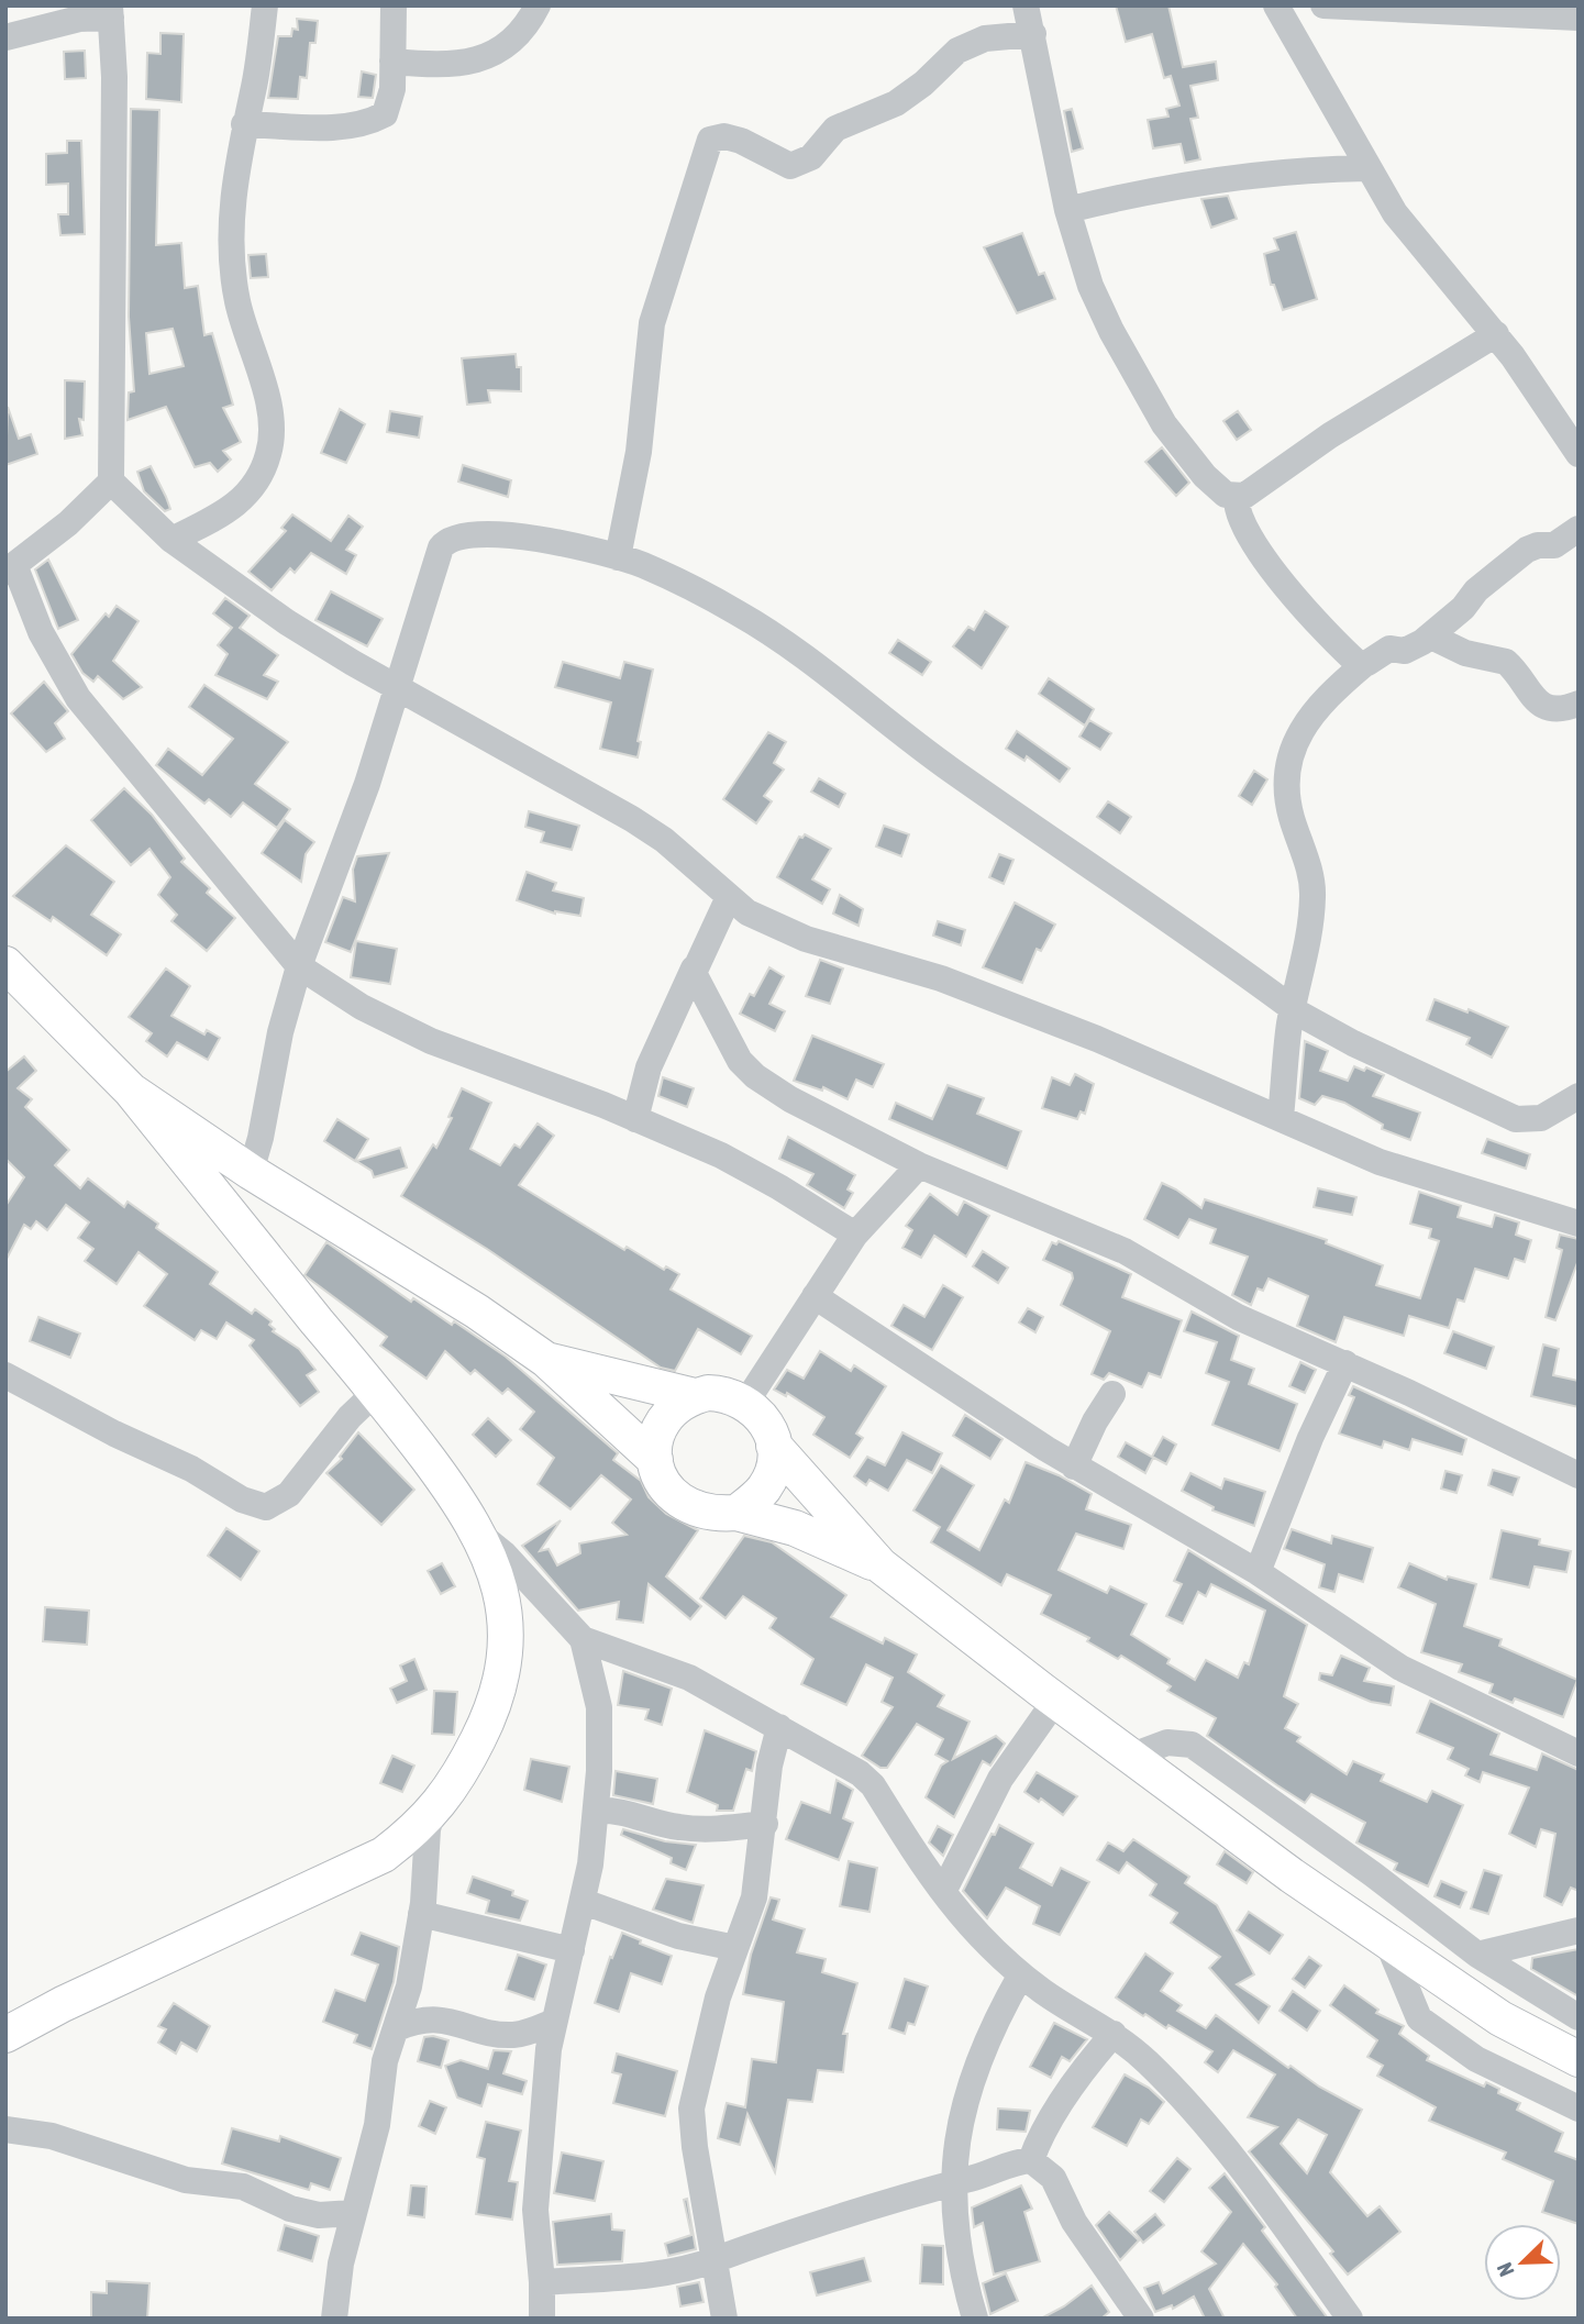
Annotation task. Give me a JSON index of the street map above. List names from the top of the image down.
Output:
{
  "north": "bottom left"
}
